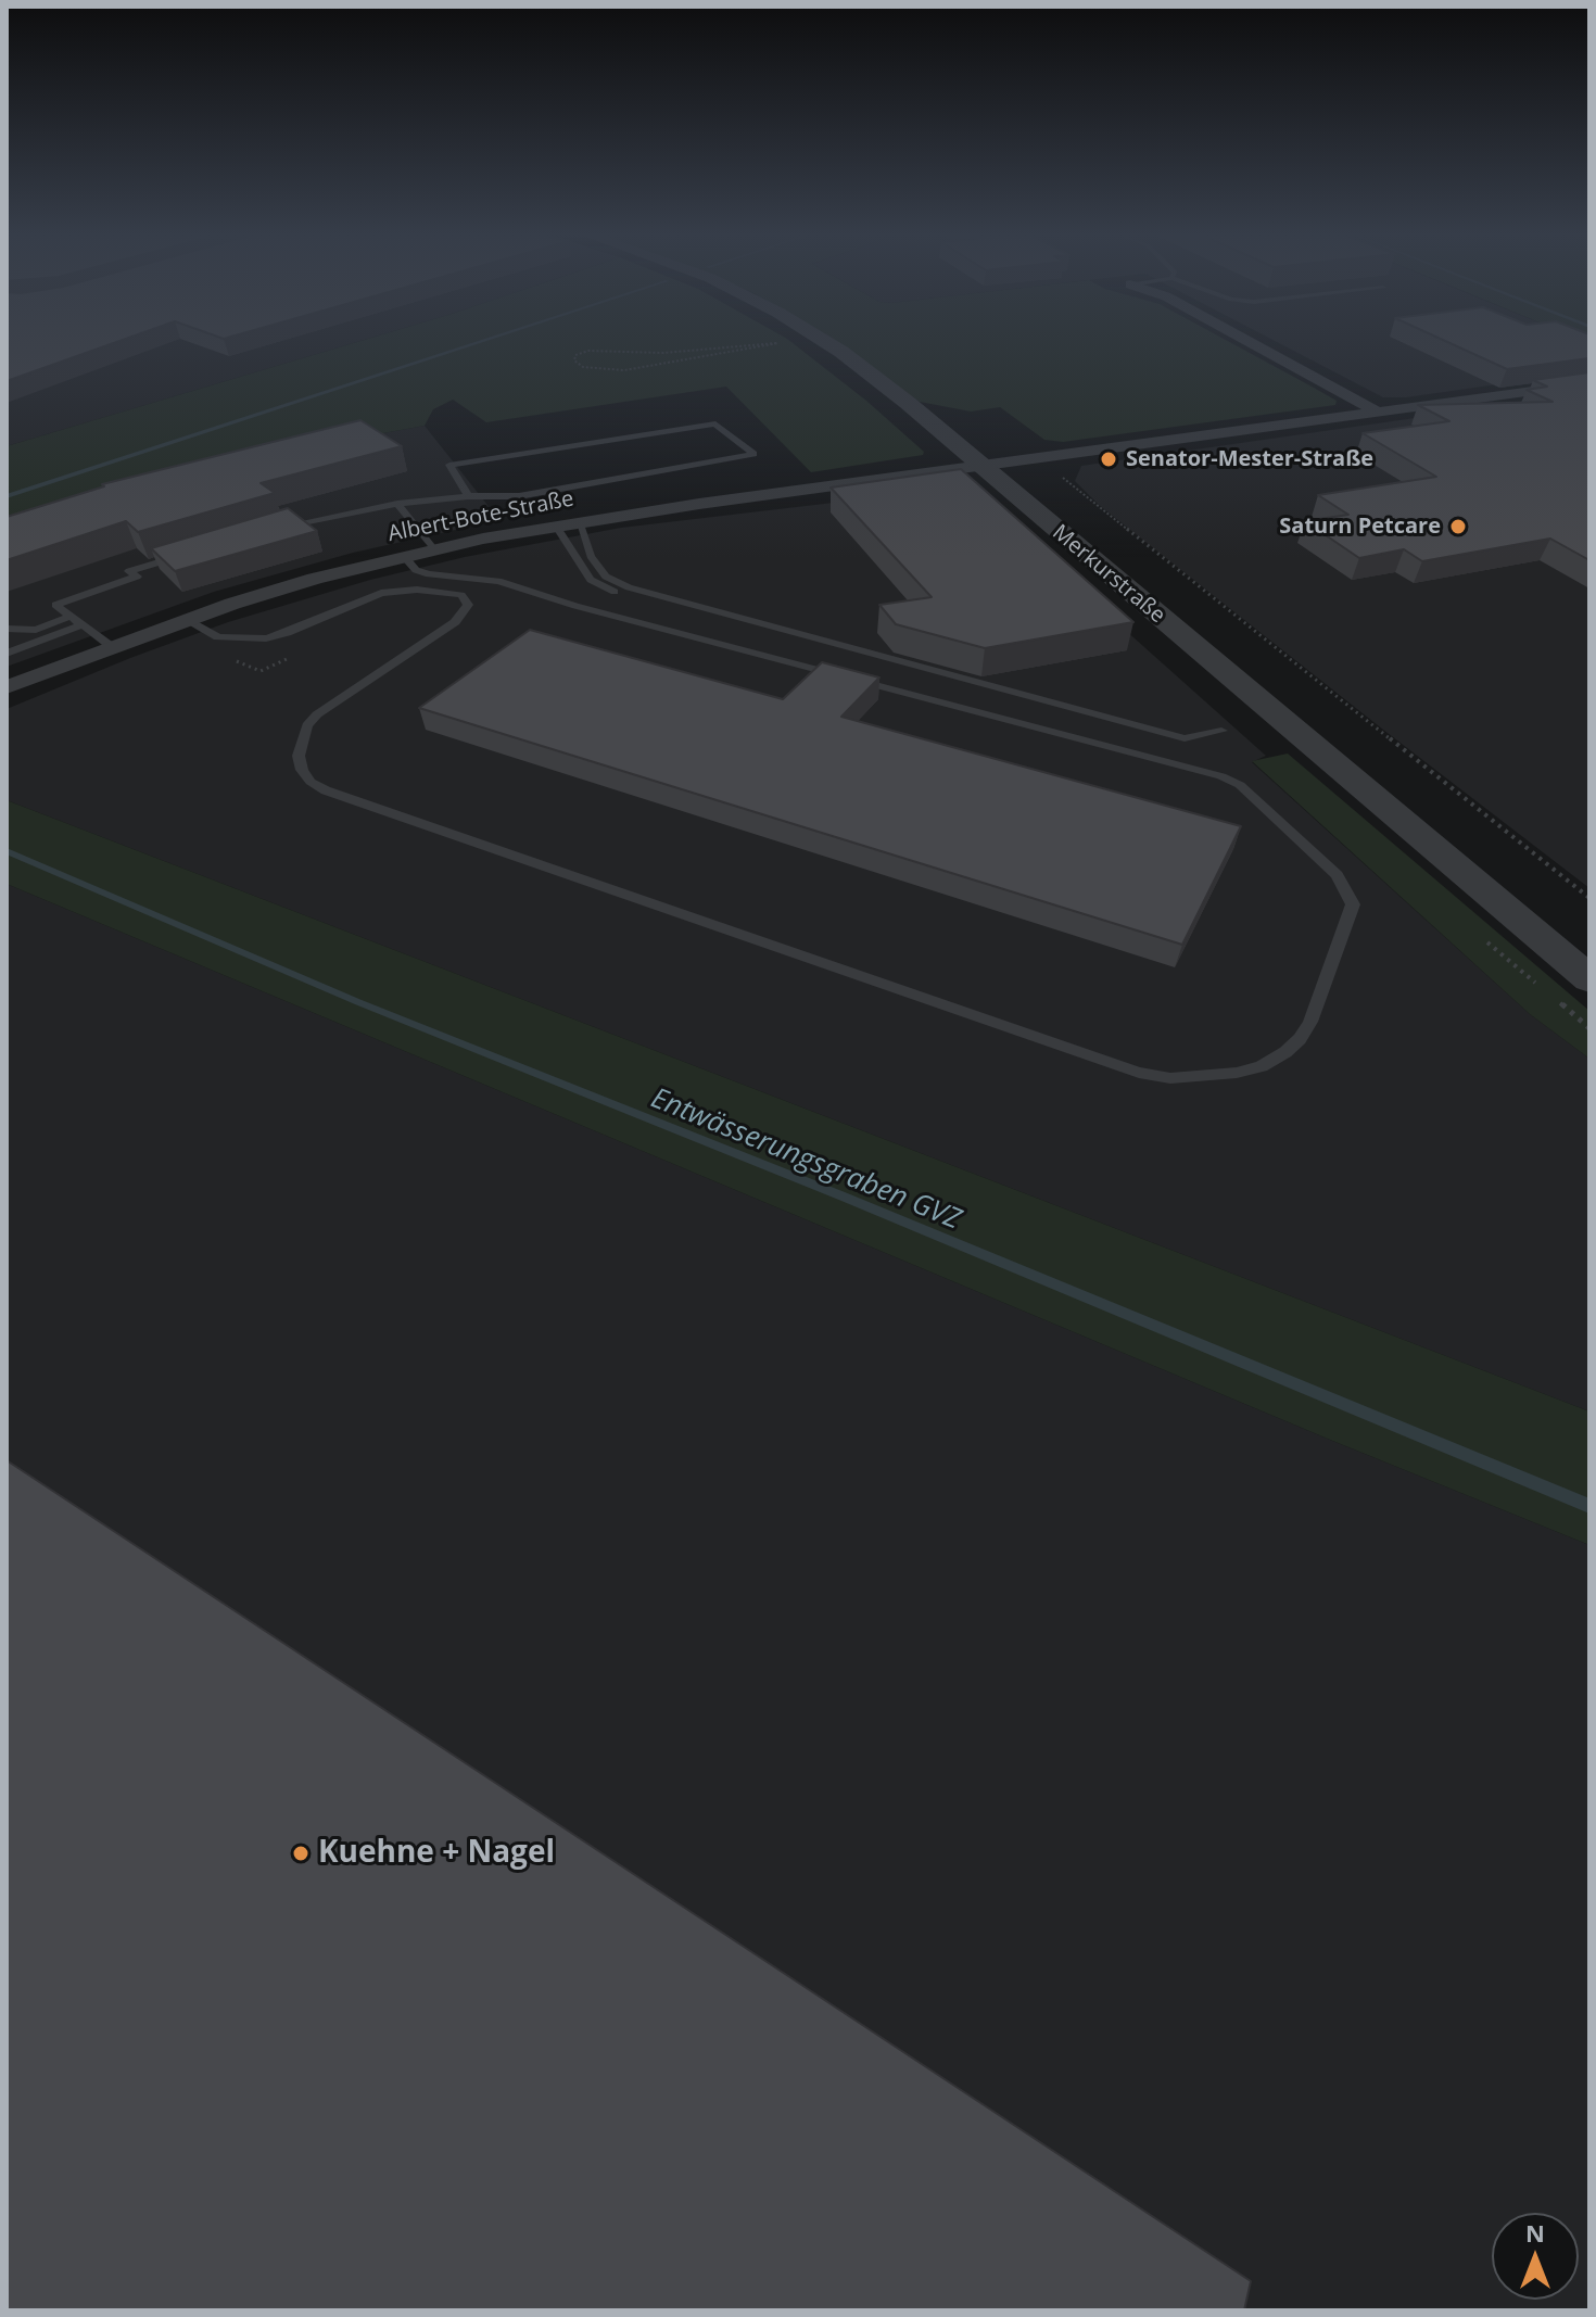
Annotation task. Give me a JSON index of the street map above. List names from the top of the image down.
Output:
{
  "streets": {
    "street": ["Albert-Bote-Straße", "Merkurstraße"]
  },
  "crossings": [
    ["Albert-Bote-Straße", "Merkurstraße"]
  ],
  "water": ["Entwässerungsgraben GVZ"],
  "places": ["Senator-Mester-Straße", "Saturn Petcare", "Kuehne + Nagel"],
  "north": "top"
}
